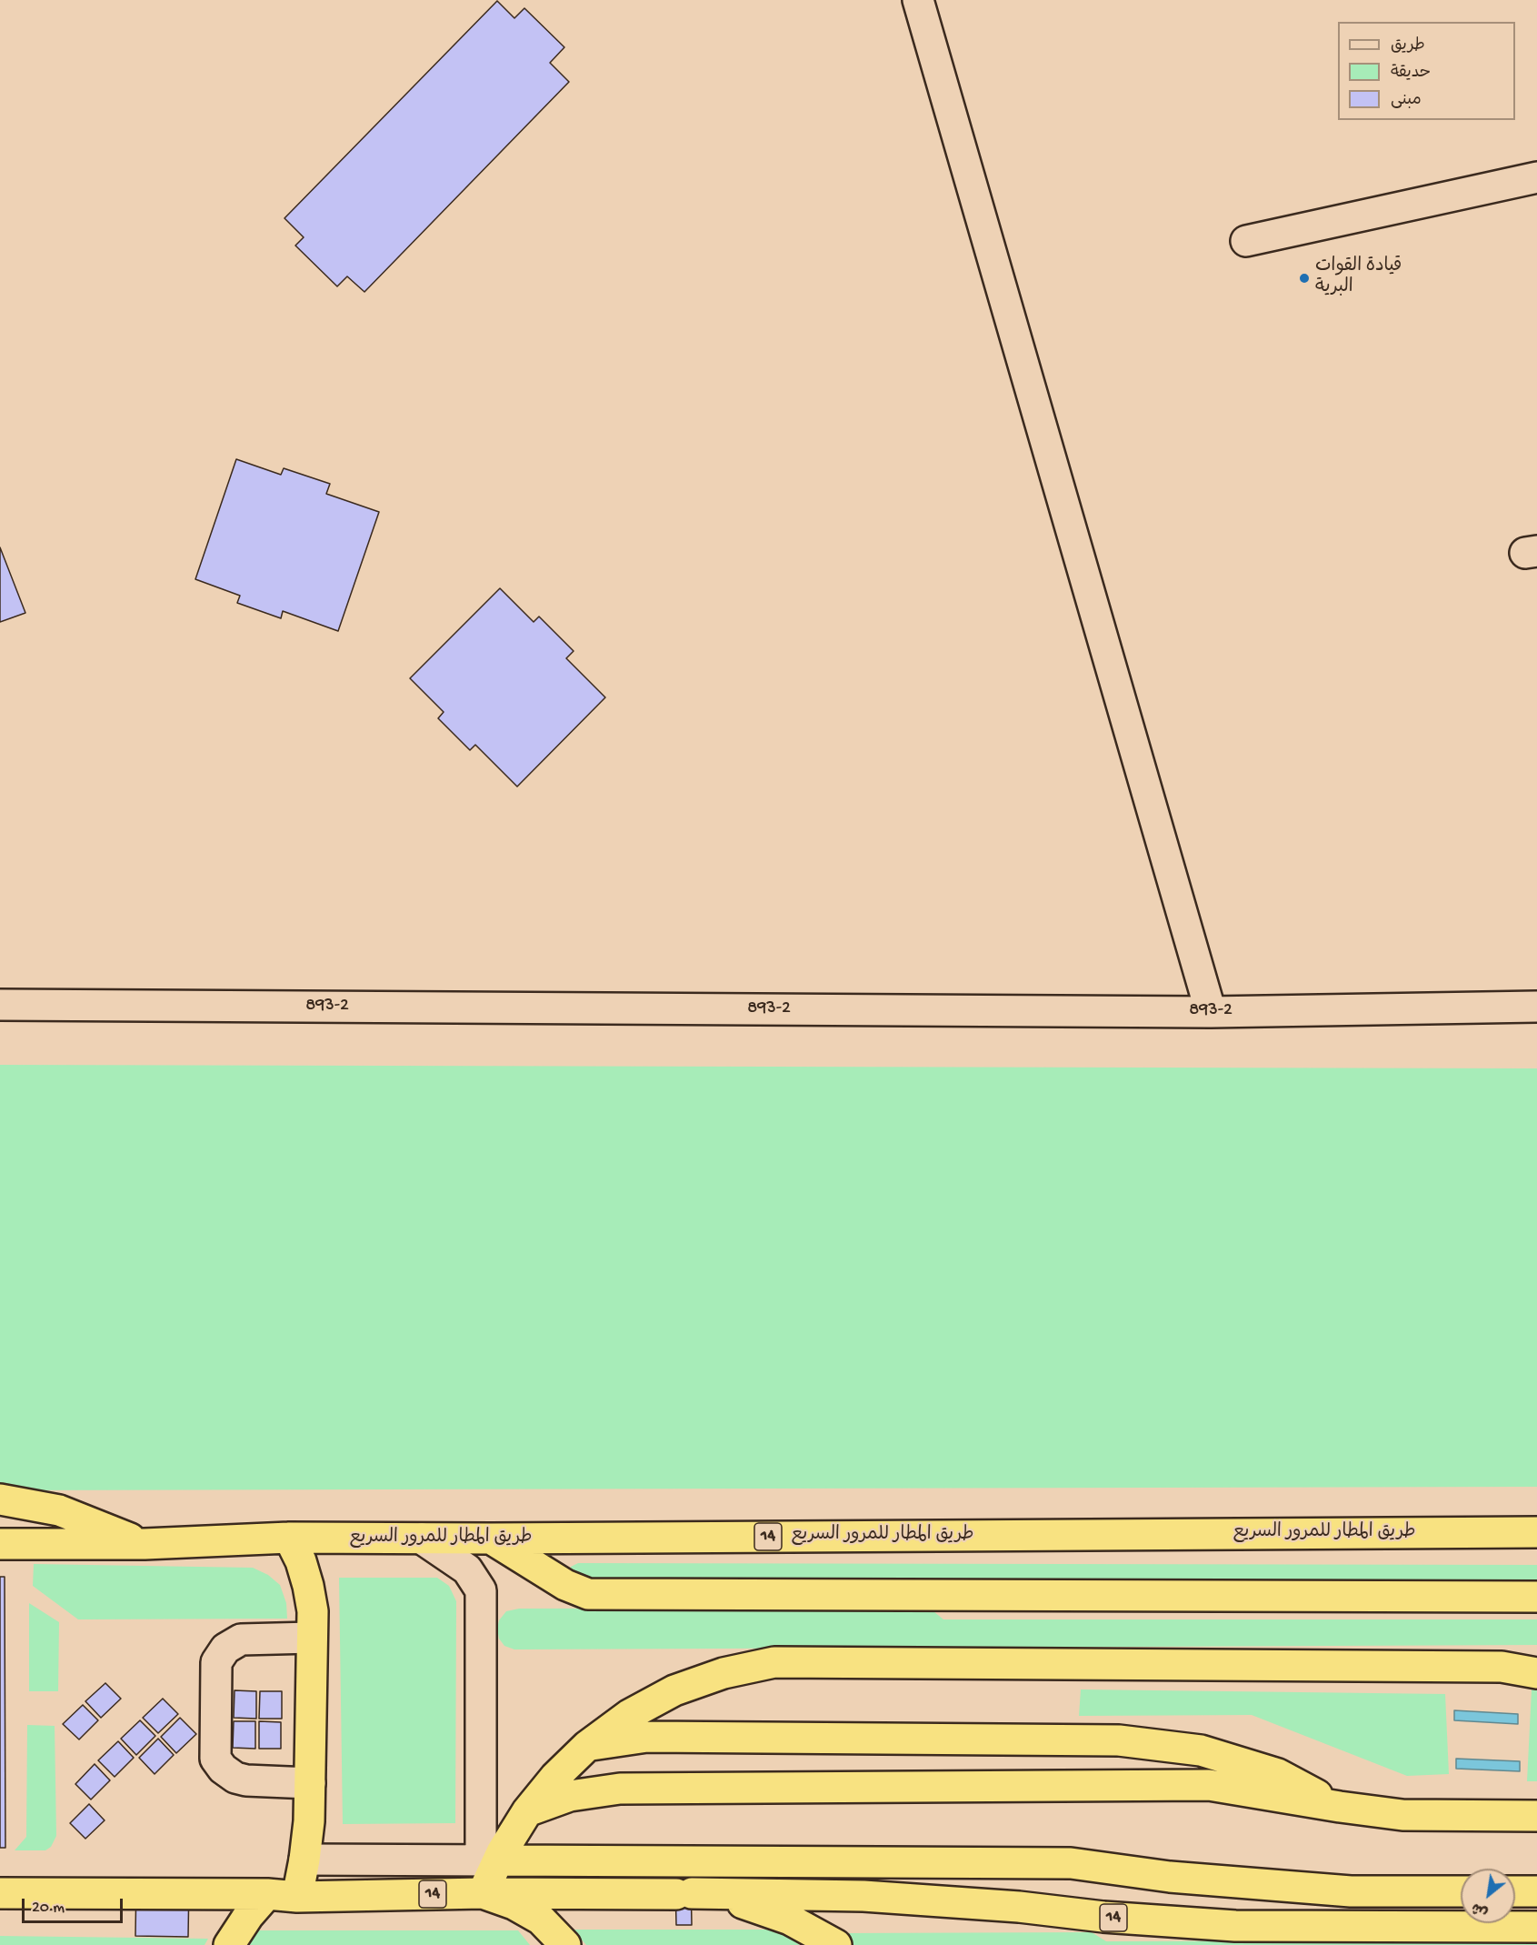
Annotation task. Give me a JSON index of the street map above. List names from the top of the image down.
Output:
{
  "streets": {
    "highway": ["طريق المطار للمرور السريع", "14"],
    "street": ["893-2"]
  },
  "places": ["قيادة القوات البرية"],
  "legend": ["طريق", "حديقة", "مبنى"],
  "scale_bar": "20 m",
  "north": "bottom left"
}
